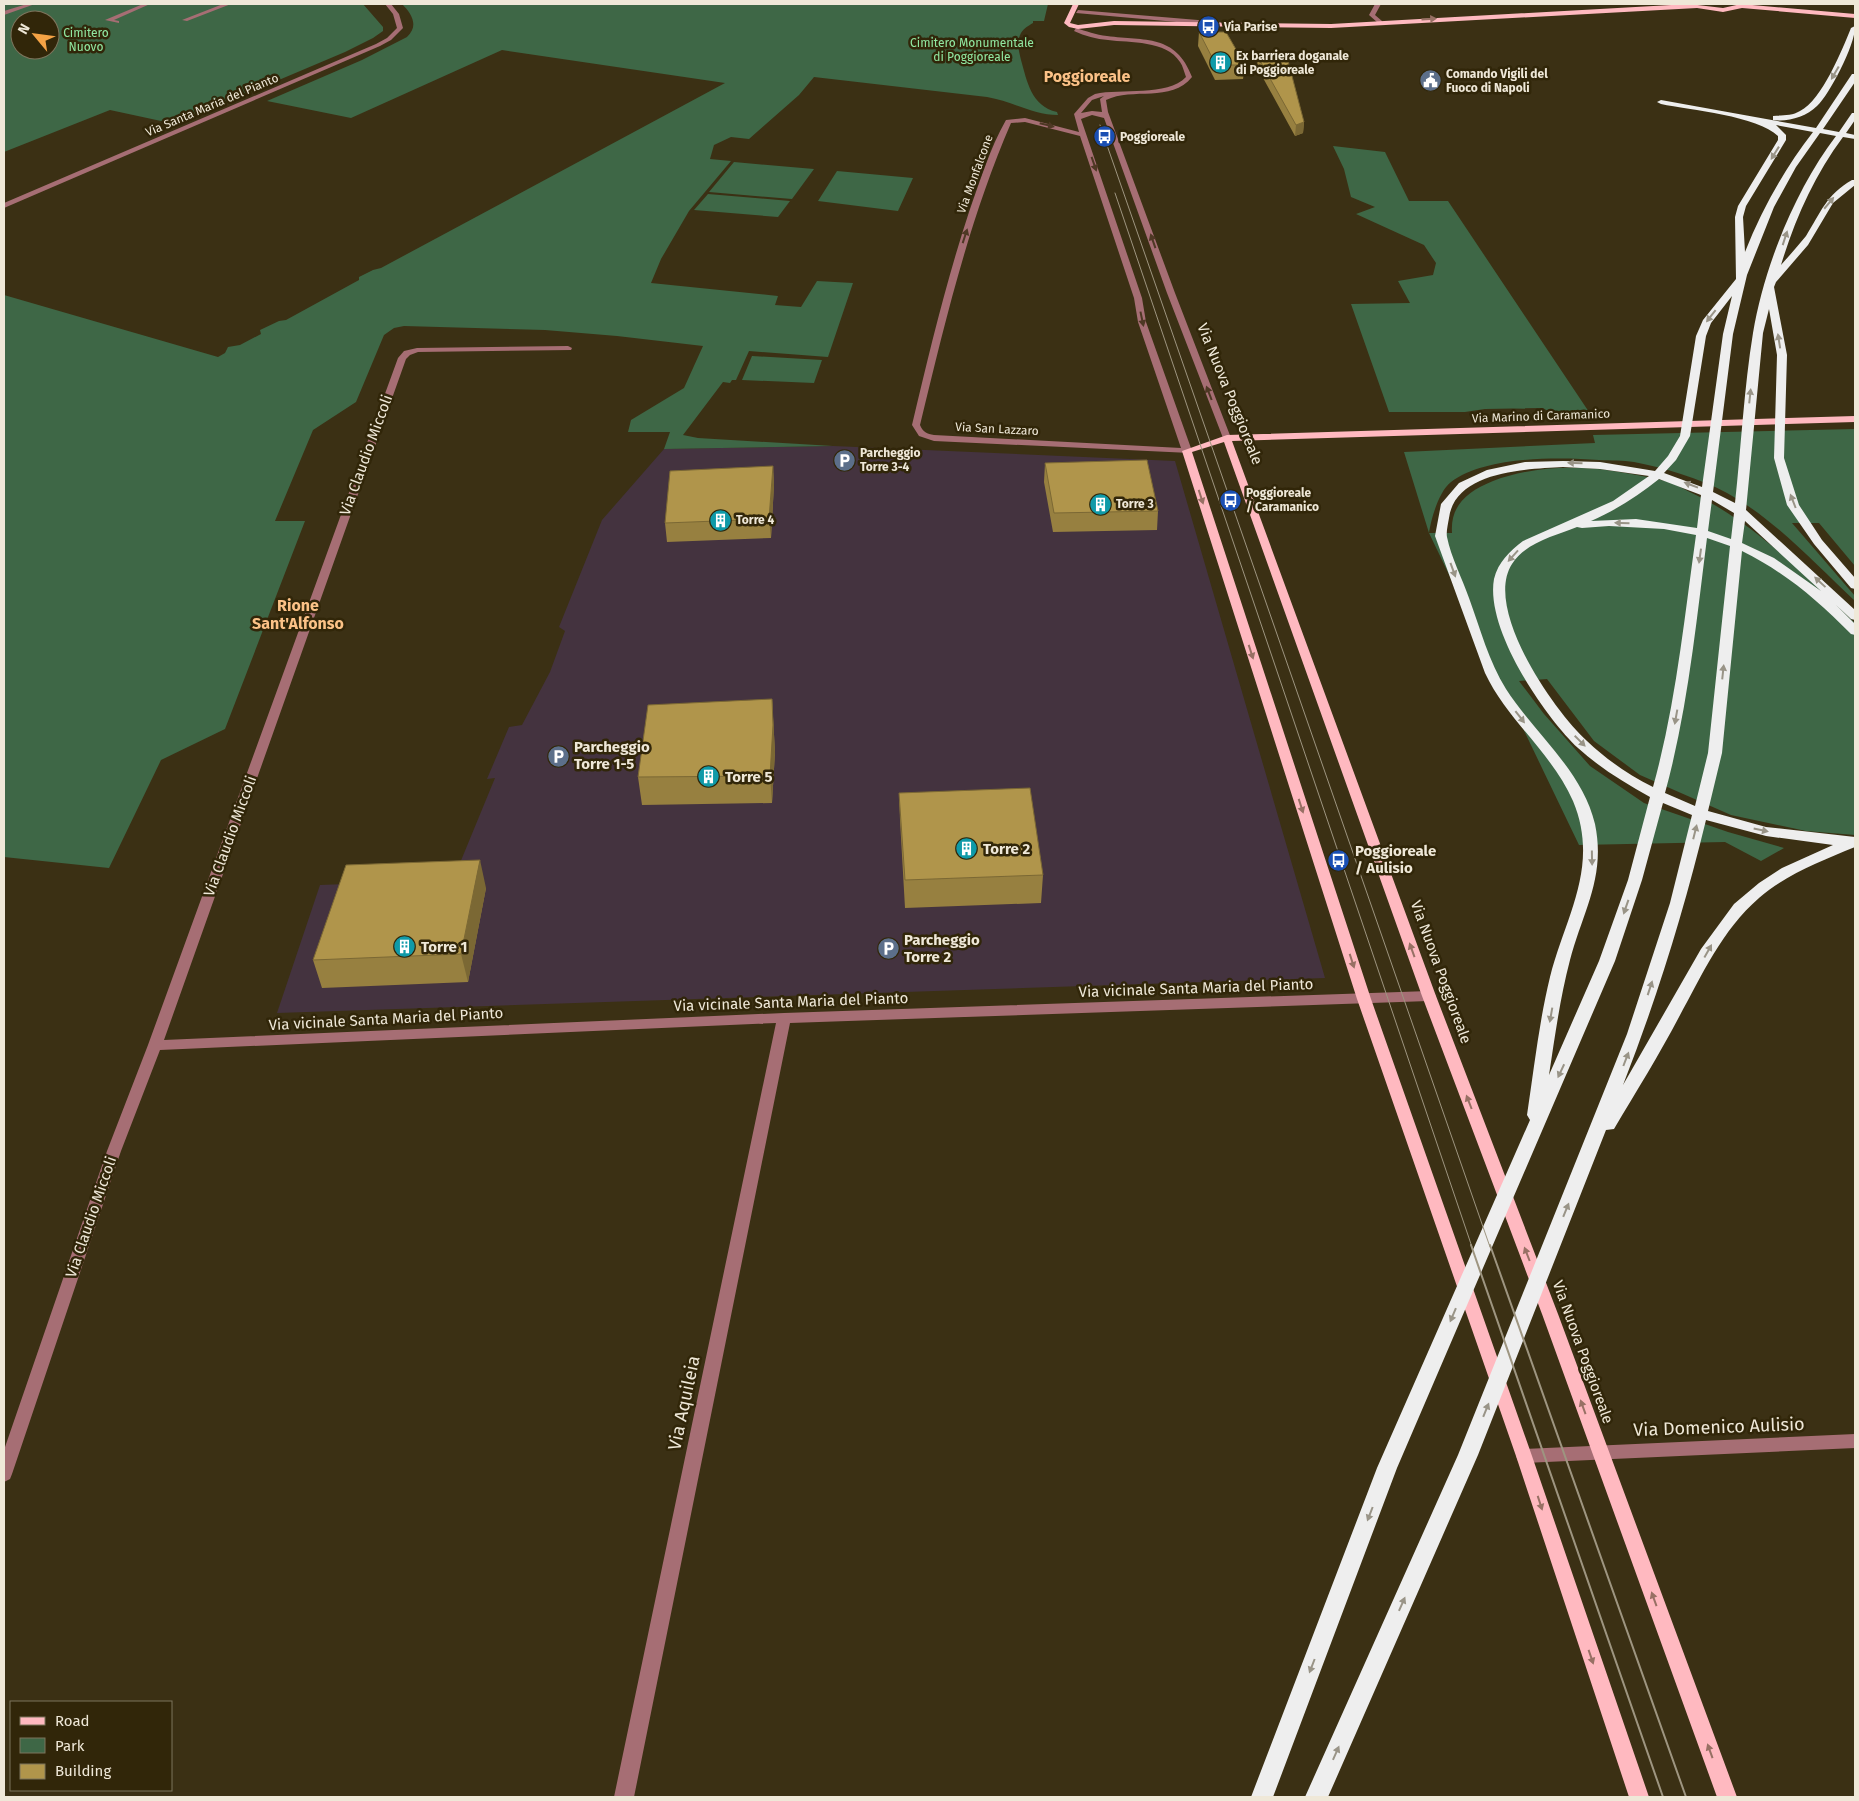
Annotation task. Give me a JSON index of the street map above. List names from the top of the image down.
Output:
{
  "streets": {
    "main road": ["Via Nuova Poggioreale", "Via Marino di Caramanico", "Via San Lazzaro"],
    "street": [
      "Via Santa Maria del Pianto",
      "Via Monfalcone",
      "Via Claudio Miccoli",
      "Via vicinale Santa Maria del Pianto",
      "Via Aquileia",
      "Via Domenico Aulisio"
    ]
  },
  "crossings": [
    ["Via Monfalcone", "Via San Lazzaro"],
    ["Via Nuova Poggioreale", "Via Marino di Caramanico"],
    ["Via Nuova Poggioreale", "Via San Lazzaro"],
    ["Via Nuova Poggioreale", "Via vicinale Santa Maria del Pianto"],
    ["Via Nuova Poggioreale", "Via Domenico Aulisio"],
    ["Via Marino di Caramanico", "Via San Lazzaro"],
    ["Via Claudio Miccoli", "Via vicinale Santa Maria del Pianto"],
    ["Via vicinale Santa Maria del Pianto", "Via Aquileia"]
  ],
  "one_way": ["Via Nuova Poggioreale"],
  "districts": ["Poggioreale", "Rione Sant'Alfonso"],
  "parks": ["Cimitero Nuovo", "Cimitero Monumentale di Poggioreale"],
  "places": {
    "bus stop": [
      "Via Parise",
      "Poggioreale",
      "Poggioreale / Caramanico",
      "Poggioreale / Aulisio"
    ],
    "building": [
      "Ex barriera doganale di Poggioreale",
      "Torre 3",
      "Torre 4",
      "Torre 5",
      "Torre 2",
      "Torre 1"
    ],
    "public building": ["Comando Vigili del Fuoco di Napoli"],
    "parking": ["Parcheggio Torre 3-4", "Parcheggio Torre 1-5", "Parcheggio Torre 2"]
  },
  "legend": ["Road", "Park", "Building"],
  "north": "top left"
}
